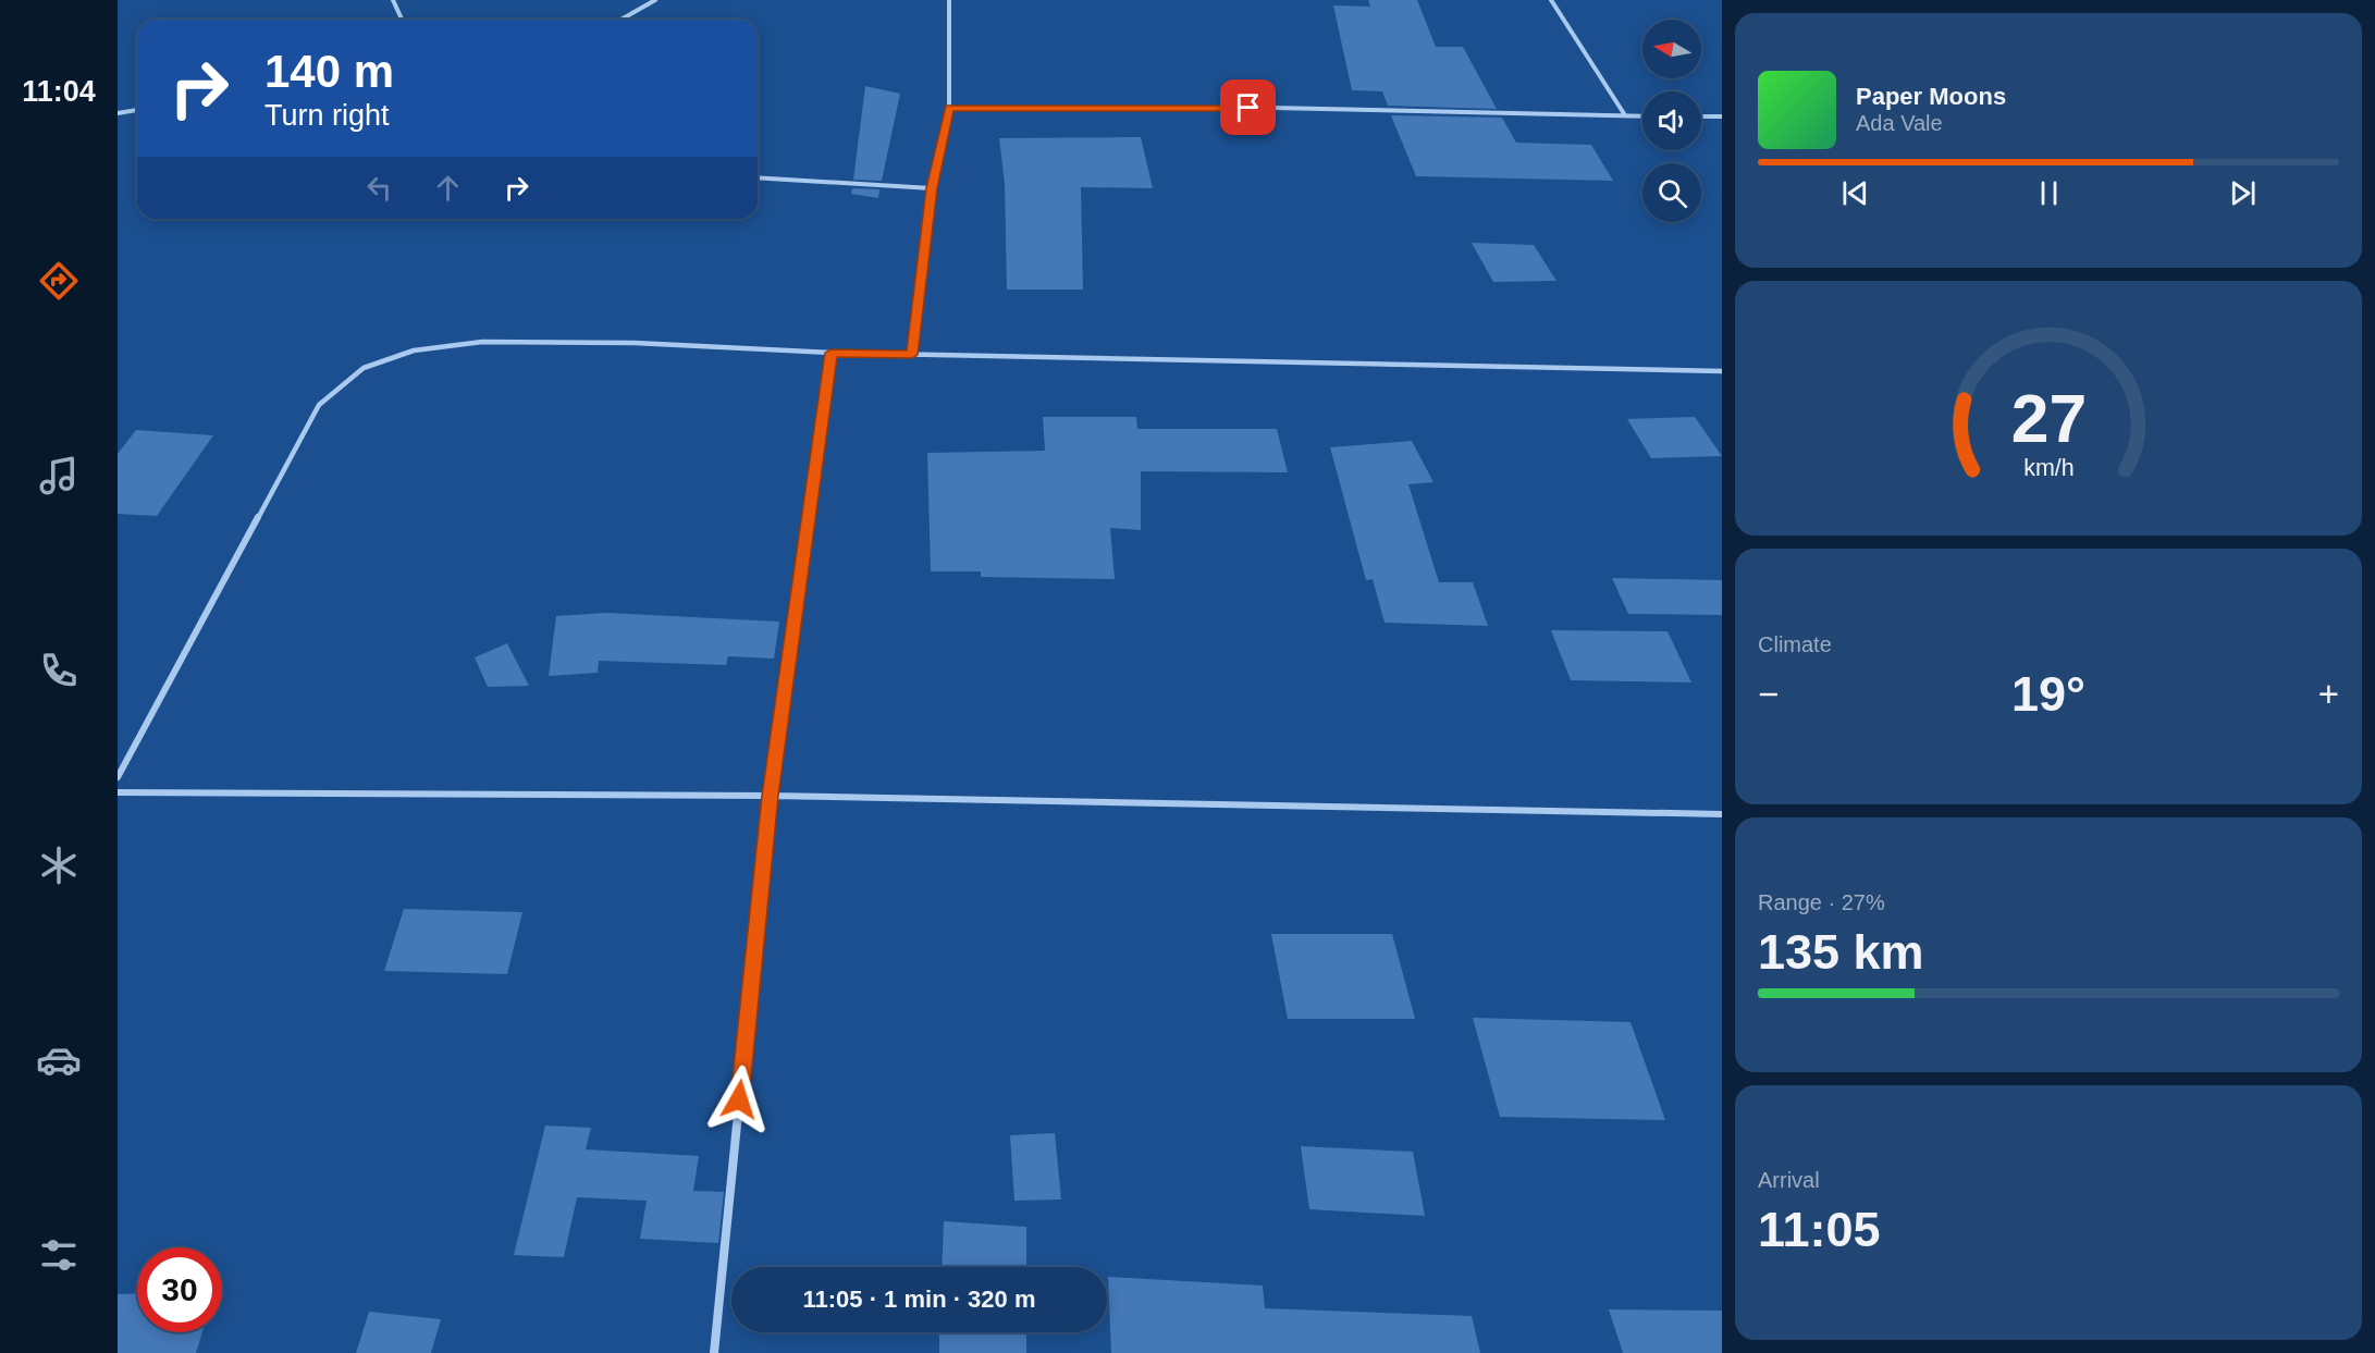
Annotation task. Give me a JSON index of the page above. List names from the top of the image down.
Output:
{
  "north": "left",
  "page": {
    "tabs": "11:04",
    "turn": ["140 m", "Turn right"],
    "song": ["Paper Moons", "Ada Vale"],
    "tile": [
      "Climate",
      ["Range · 27%", "135 km"],
      ["Arrival", "11:05"]
    ],
    "heat": ["−", "19°", "+"],
    "limit": "30",
    "trip": "11:05 · 1 min · 320 m",
    "gauge": ["27", "km/h"]
  }
}
